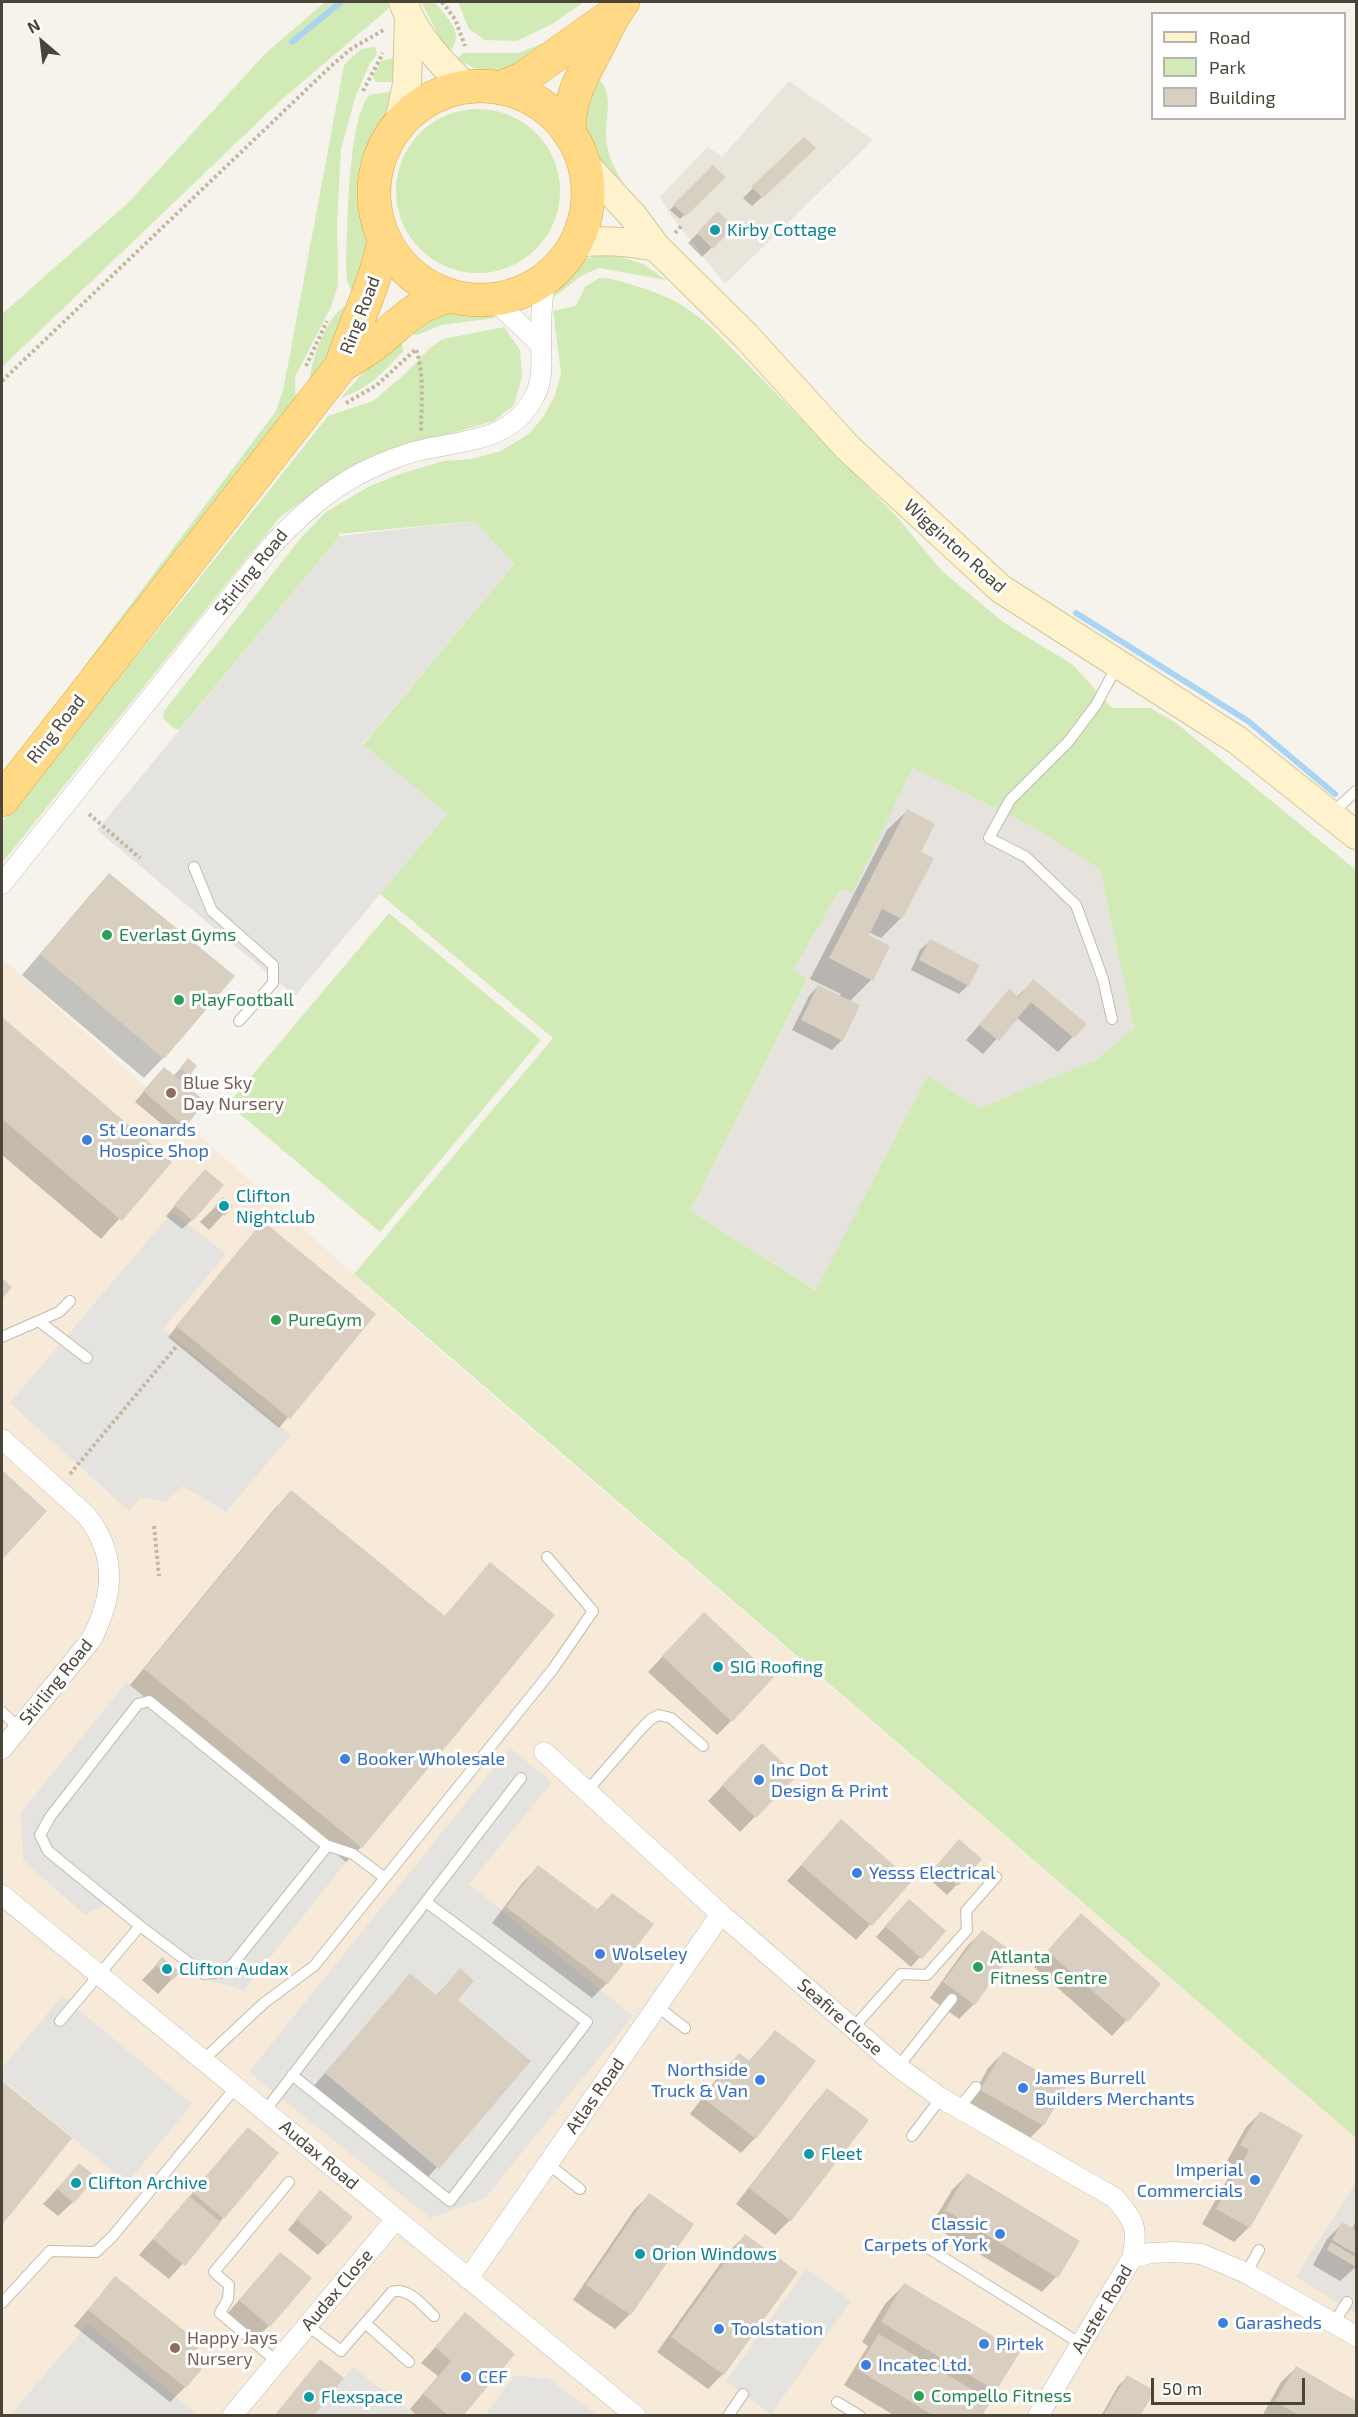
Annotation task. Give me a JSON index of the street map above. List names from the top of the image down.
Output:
{
  "streets": {
    "highway": ["Ring Road"],
    "main road": ["Wigginton Road"],
    "street": [
      "Stirling Road",
      "Seafire Close",
      "Atlas Road",
      "Audax Road",
      "Audax Close",
      "Auster Road"
    ]
  },
  "crossings": [
    ["Ring Road", "Wigginton Road"],
    ["Ring Road", "Stirling Road"],
    ["Wigginton Road", "Stirling Road"],
    ["Seafire Close", "Atlas Road"],
    ["Seafire Close", "Auster Road"],
    ["Atlas Road", "Audax Road"],
    ["Audax Road", "Audax Close"]
  ],
  "places": [
    "Kirby Cottage",
    "Everlast Gyms",
    "PlayFootball",
    "Blue Sky Day Nursery",
    "St Leonards Hospice Shop",
    "Clifton Nightclub",
    "PureGym",
    "SIG Roofing",
    "Booker Wholesale",
    "Inc Dot Design & Print",
    "Yesss Electrical",
    "Wolseley",
    "Atlanta Fitness Centre",
    "Clifton Audax",
    "Northside Truck & Van",
    "James Burrell Builders Merchants",
    "Fleet",
    "Imperial Commercials",
    "Clifton Archive",
    "Classic Carpets of York",
    "Orion Windows",
    "Garasheds",
    "Toolstation",
    "Pirtek",
    "Happy Jays Nursery",
    "Incatec Ltd.",
    "CEF",
    "Compello Fitness",
    "Flexspace"
  ],
  "legend": ["Road", "Park", "Building"],
  "scale_bar": "50 m",
  "north": "top left"
}
